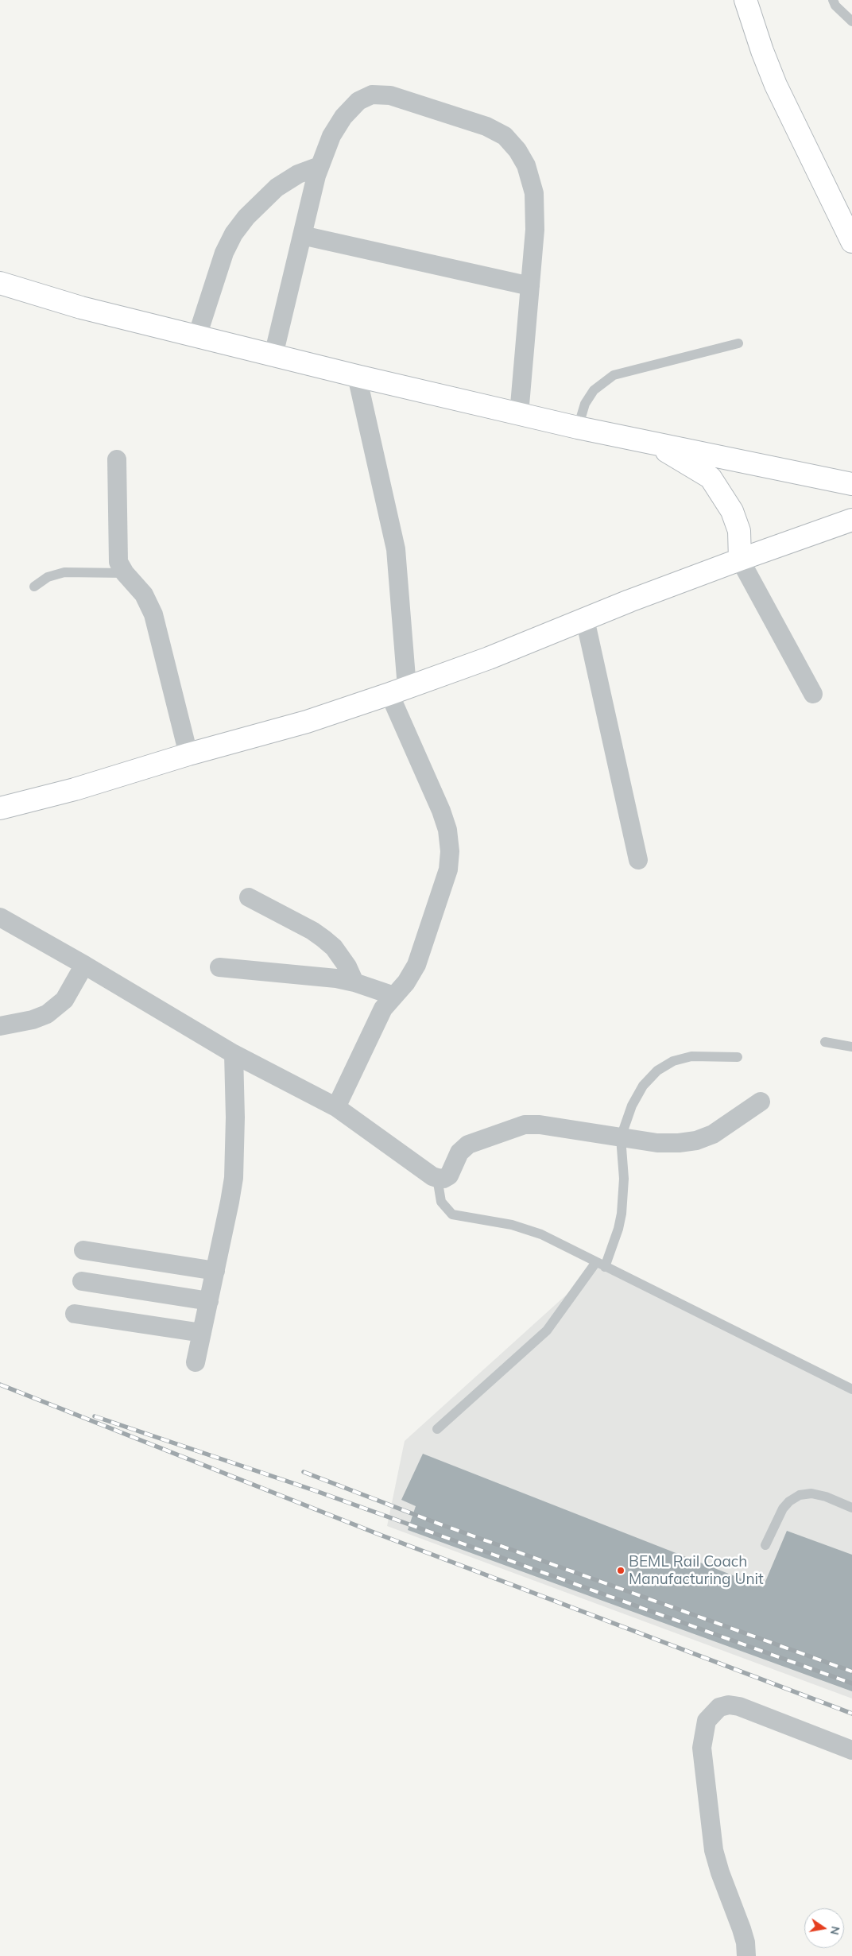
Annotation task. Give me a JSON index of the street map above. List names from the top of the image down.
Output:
{
  "places": ["BEML Rail Coach Manufacturing Unit"],
  "north": "right"
}
